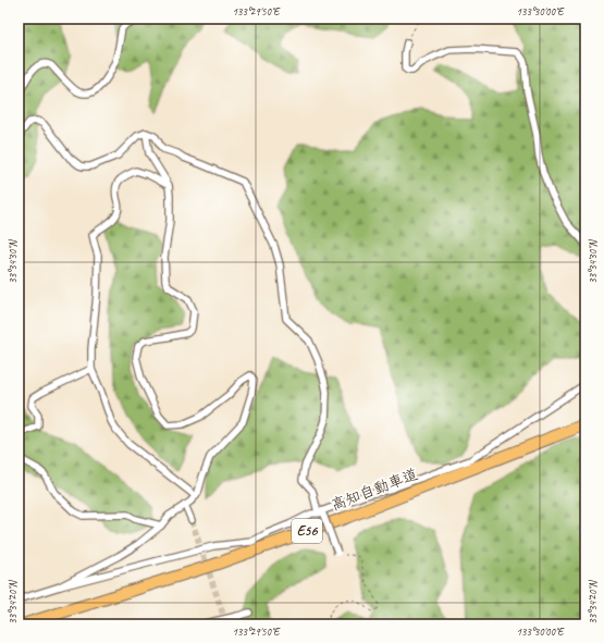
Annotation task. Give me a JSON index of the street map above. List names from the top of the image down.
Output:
{
  "streets": {
    "highway": ["高知自動車道", "E56"]
  },
  "coordinates": [
    "133°29'50\"E",
    "133°30'00\"E",
    "33°34'30\"N",
    "33°34'20\"N"
  ]
}
